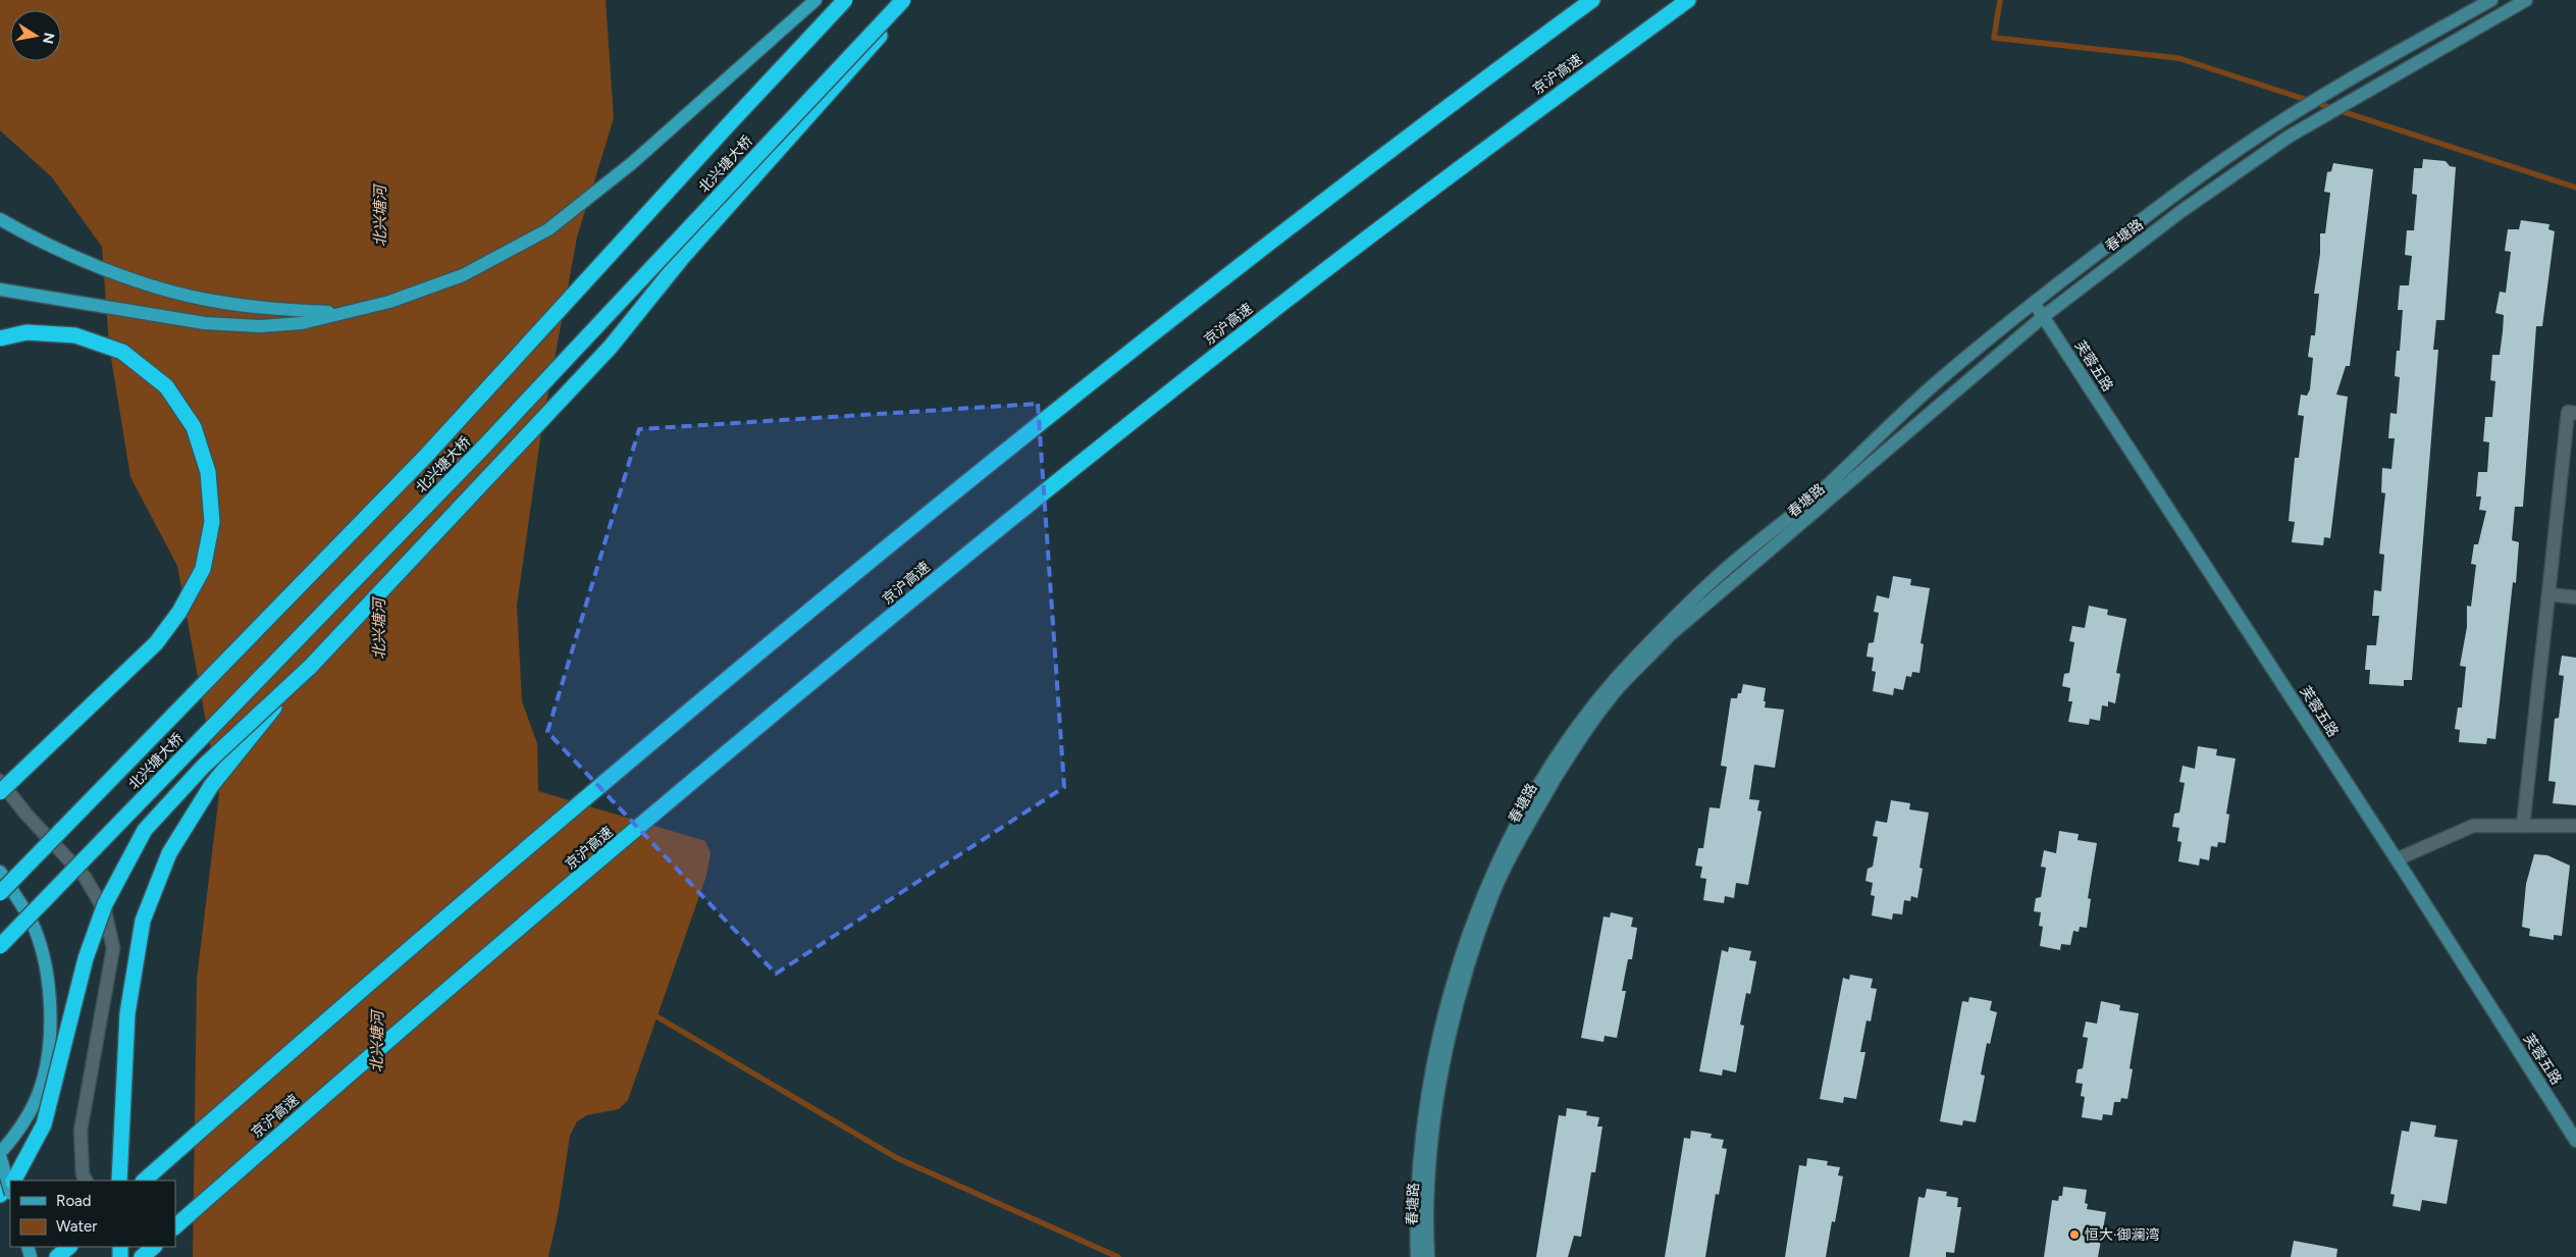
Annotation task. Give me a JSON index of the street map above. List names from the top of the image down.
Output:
{
  "streets": {
    "highway": ["京沪高速", "北兴塘大桥"],
    "street": ["春塘路", "芙蓉五路"]
  },
  "crossings": [
    ["春塘路", "芙蓉五路"]
  ],
  "water": ["北兴塘河"],
  "places": ["恒大·御澜湾"],
  "legend": ["Road", "Water"],
  "north": "right"
}
